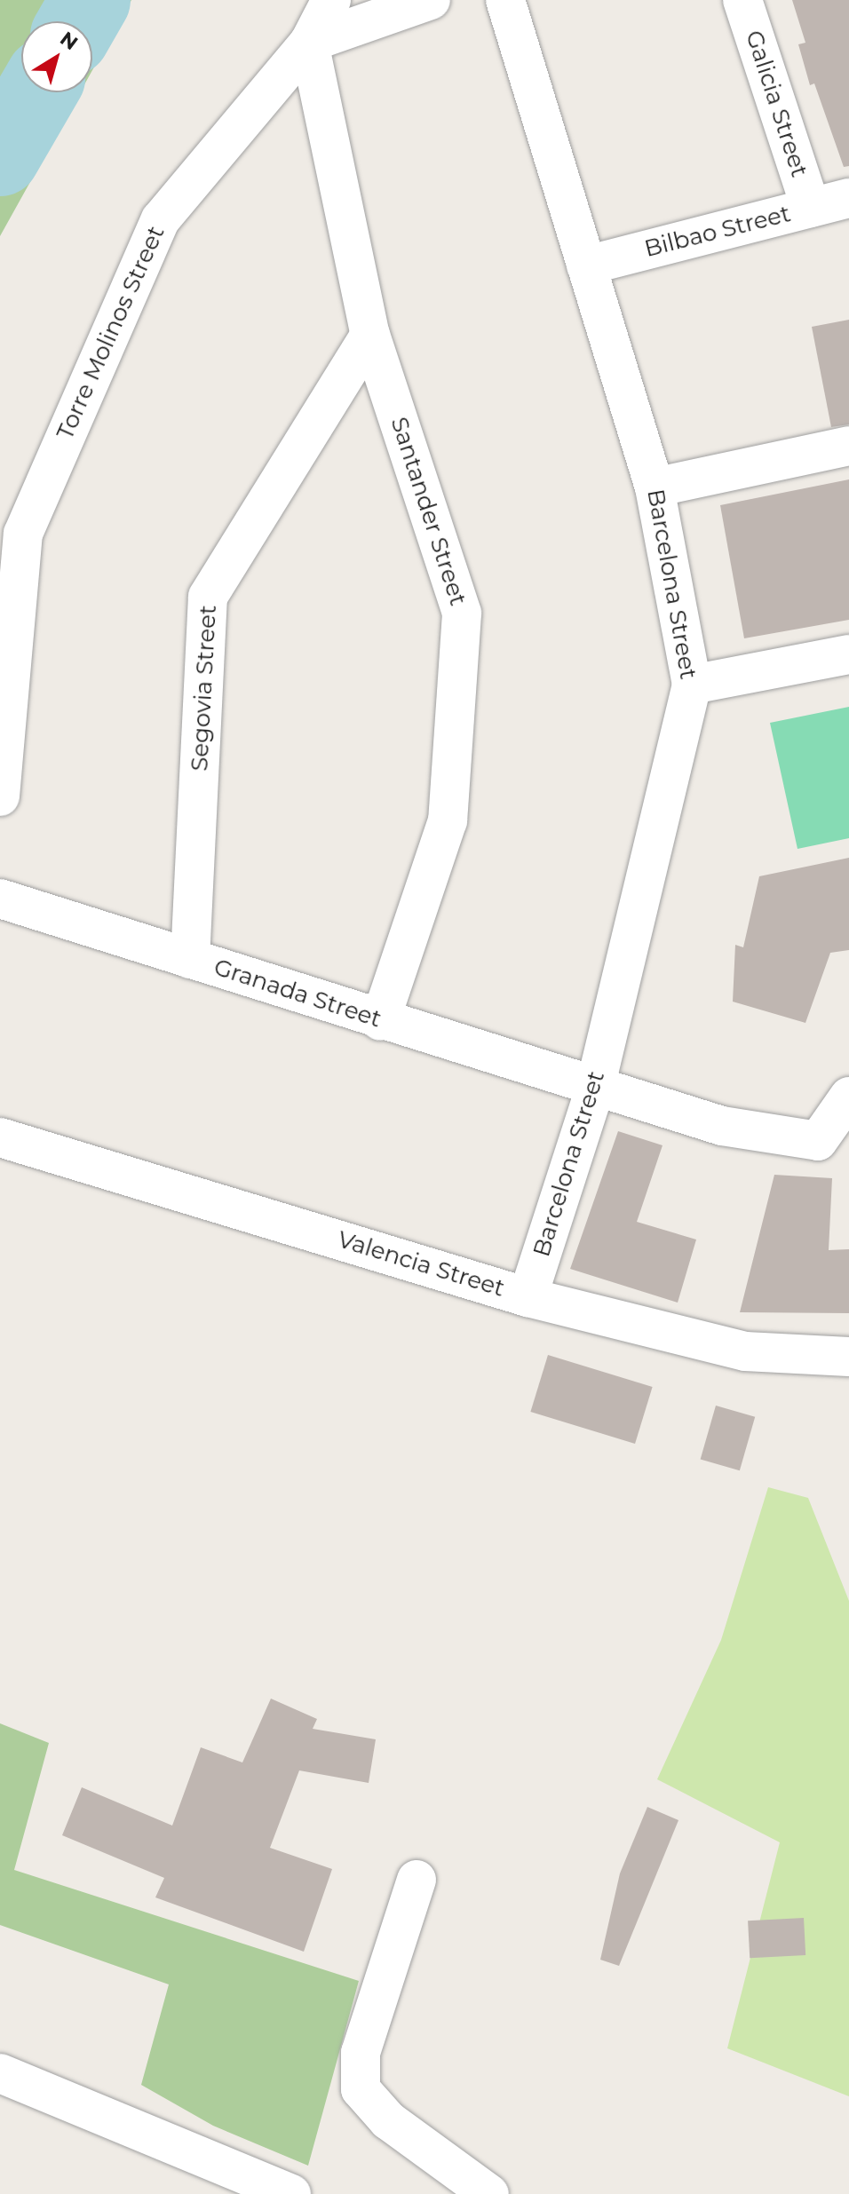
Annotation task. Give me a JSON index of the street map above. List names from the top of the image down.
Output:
{
  "streets": {
    "street": [
      "Galicia Street",
      "Bilbao Street",
      "Torre Molinos Street",
      "Santander Street",
      "Barcelona Street",
      "Segovia Street",
      "Granada Street",
      "Valencia Street"
    ]
  },
  "crossings": [
    ["Galicia Street", "Bilbao Street"],
    ["Bilbao Street", "Barcelona Street"],
    ["Torre Molinos Street", "Santander Street"],
    ["Santander Street", "Segovia Street"],
    ["Santander Street", "Granada Street"],
    ["Barcelona Street", "Granada Street"],
    ["Barcelona Street", "Valencia Street"],
    ["Segovia Street", "Granada Street"]
  ],
  "north": "top right"
}
